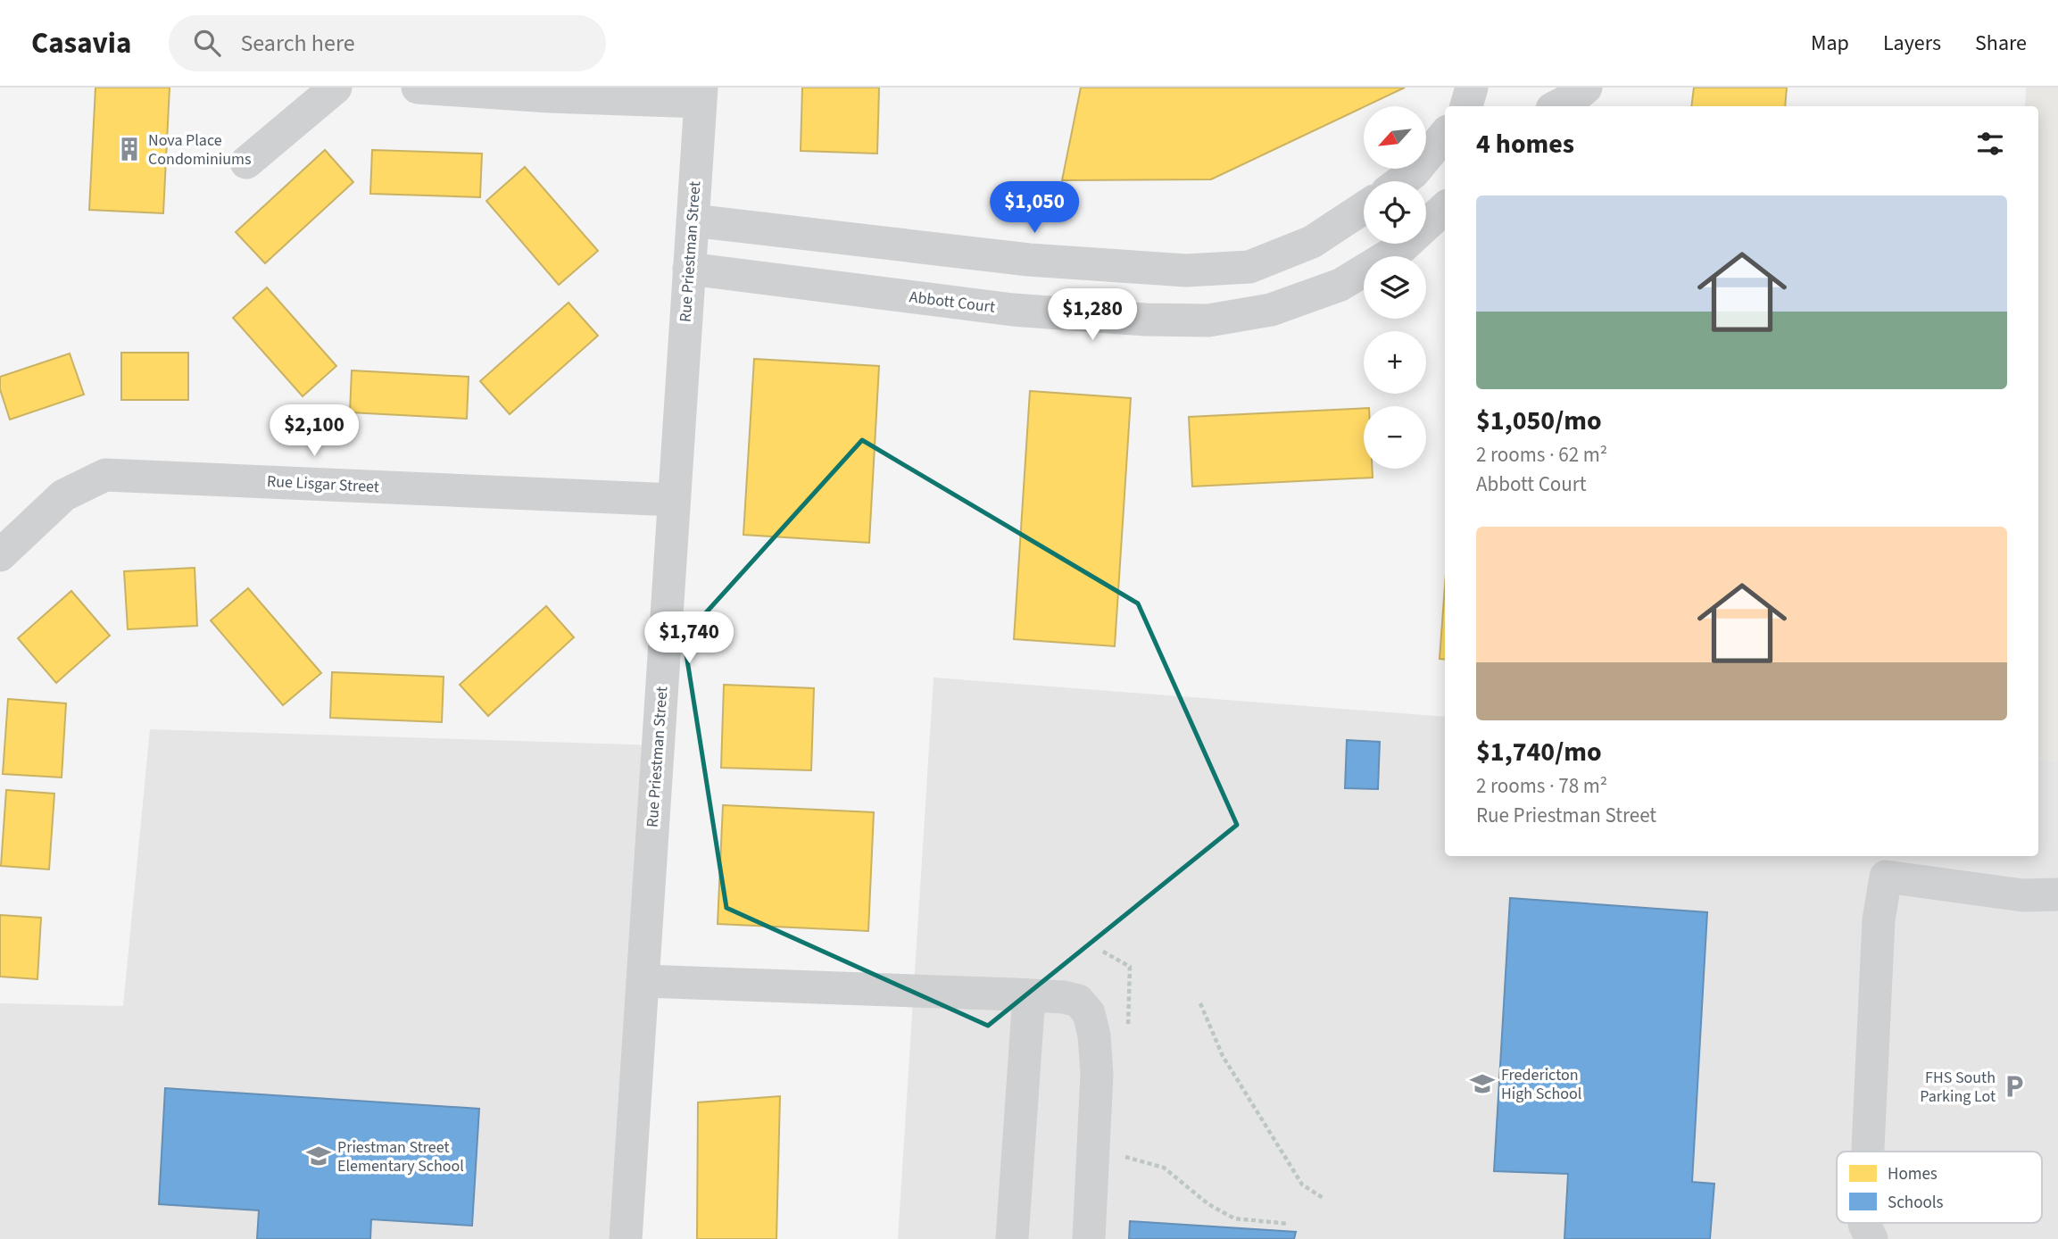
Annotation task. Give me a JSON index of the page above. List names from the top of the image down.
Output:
{
  "streets": {
    "street": ["Rue Priestman Street", "Abbott Court", "Rue Lisgar Street"]
  },
  "crossings": [
    ["Rue Priestman Street", "Abbott Court"],
    ["Rue Priestman Street", "Rue Lisgar Street"]
  ],
  "places": {
    "building": ["Nova Place Condominiums"],
    "school or university": ["Fredericton High School", "Priestman Street Elementary School"],
    "parking": ["FHS South Parking Lot"]
  },
  "legend": ["Homes", "Schools"],
  "north": "bottom left",
  "page": {
    "header": "Casavia",
    "search": "Search here",
    "nav": ["Map", "Layers", "Share"],
    "map_buttons": ["+", "−"],
    "heading": "4 homes",
    "price": [
      "$1,050",
      "$1,280",
      "$2,100",
      "$1,740"
    ],
    "list": [
      {
        "name": "$1,050/mo",
        "note": "2 rooms · 62 m² · Abbott Court"
      },
      {
        "name": "$1,740/mo",
        "note": "2 rooms · 78 m² · Rue Priestman Street"
      }
    ]
  }
}
